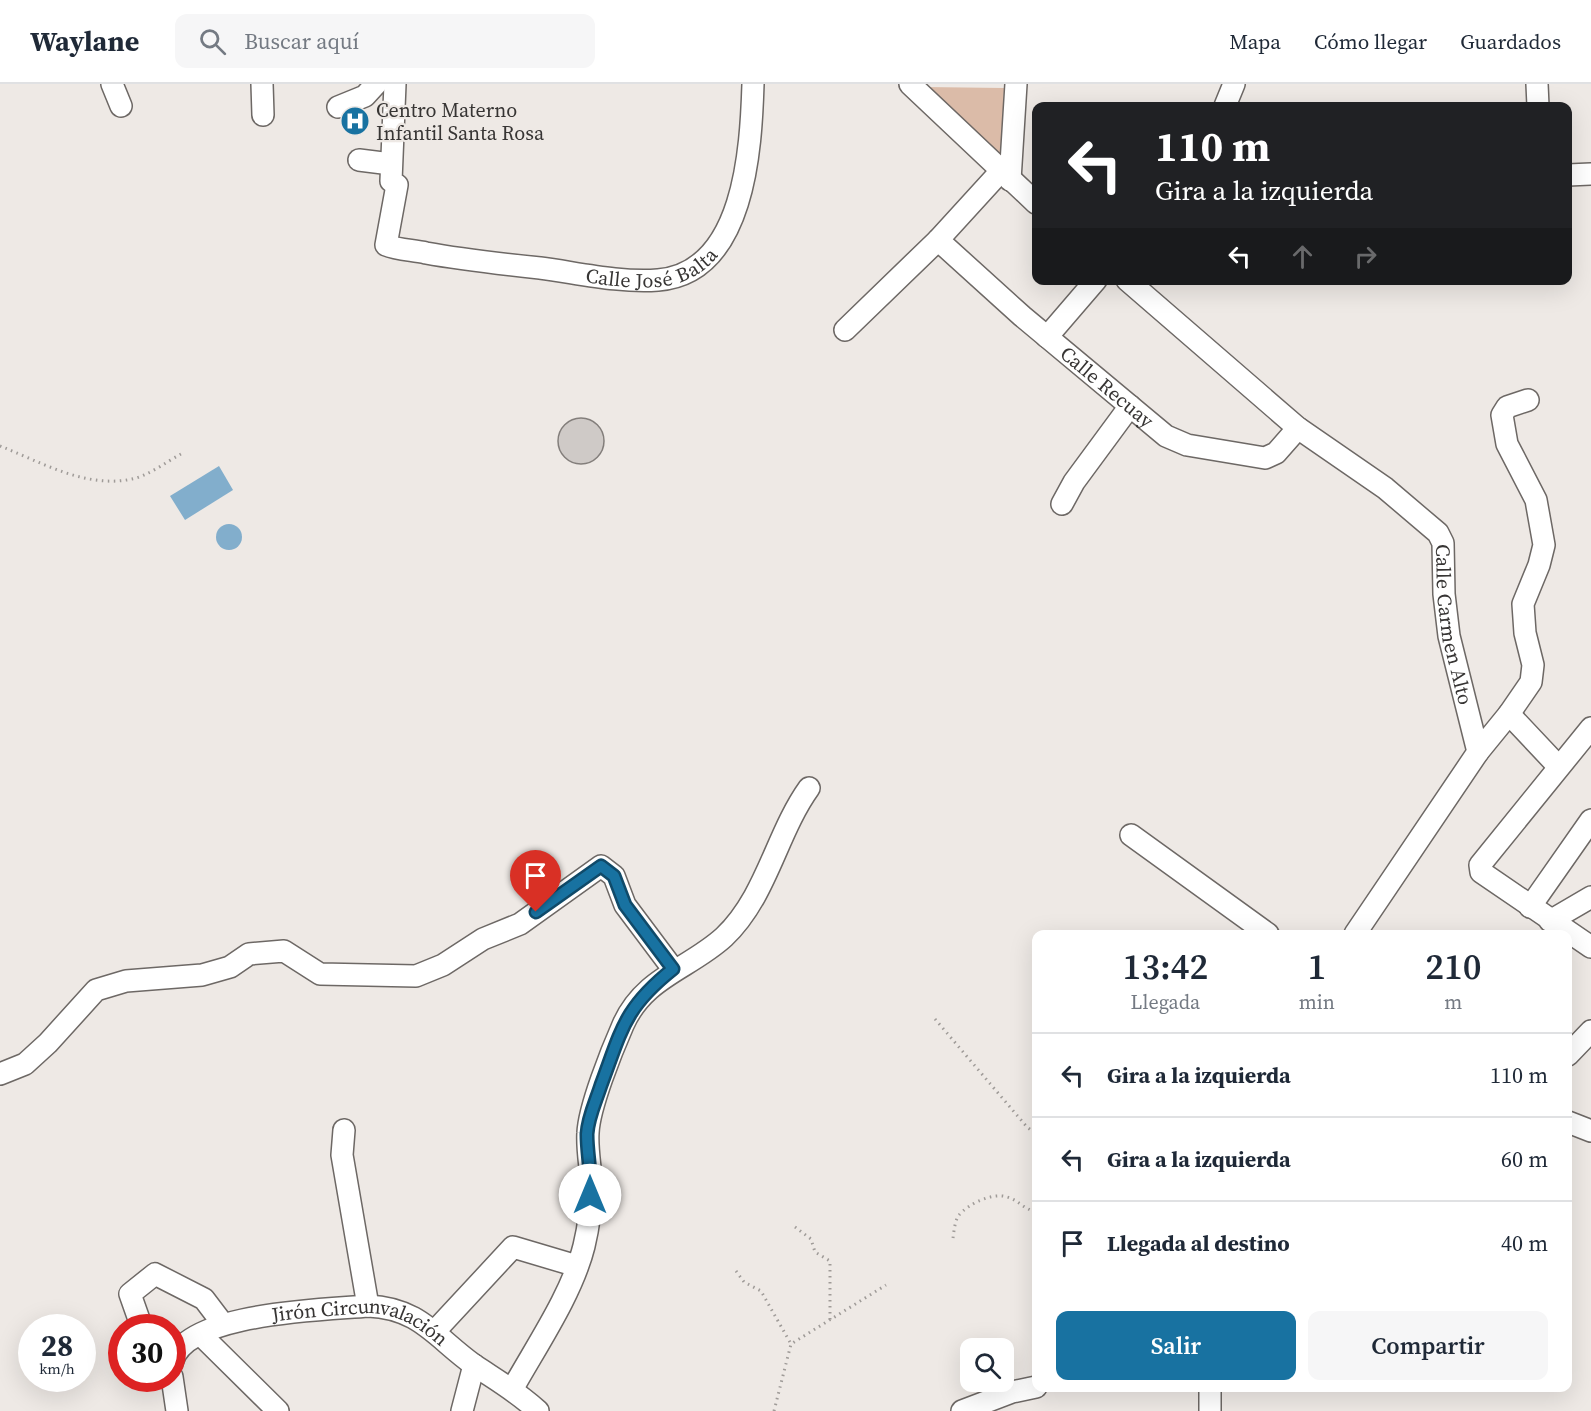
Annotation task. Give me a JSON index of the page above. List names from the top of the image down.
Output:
{
  "streets": {
    "street": [
      "Calle José Balta",
      "Calle Recuay",
      "Calle Carmen Alto",
      "Jirón Circunvalación"
    ]
  },
  "crossings": [
    ["Calle Recuay", "Calle Carmen Alto"]
  ],
  "places": {
    "hospital": ["Centro Materno Infantil Santa Rosa"]
  },
  "page": {
    "header": "Waylane",
    "search": "Buscar aquí",
    "nav": ["Mapa", "Cómo llegar", "Guardados"],
    "turn": ["110 m", "Gira a la izquierda"],
    "eta": [
      "13:42",
      "Llegada",
      "1",
      "min",
      "210",
      "m"
    ],
    "list": [
      {
        "name": "Gira a la izquierda",
        "value": "110 m"
      },
      {
        "name": "Gira a la izquierda",
        "value": "60 m"
      },
      {
        "name": "Llegada al destino",
        "value": "40 m"
      }
    ],
    "buttons": ["Salir", "Compartir"],
    "speed": "28 km/h",
    "limit": "30"
  }
}
